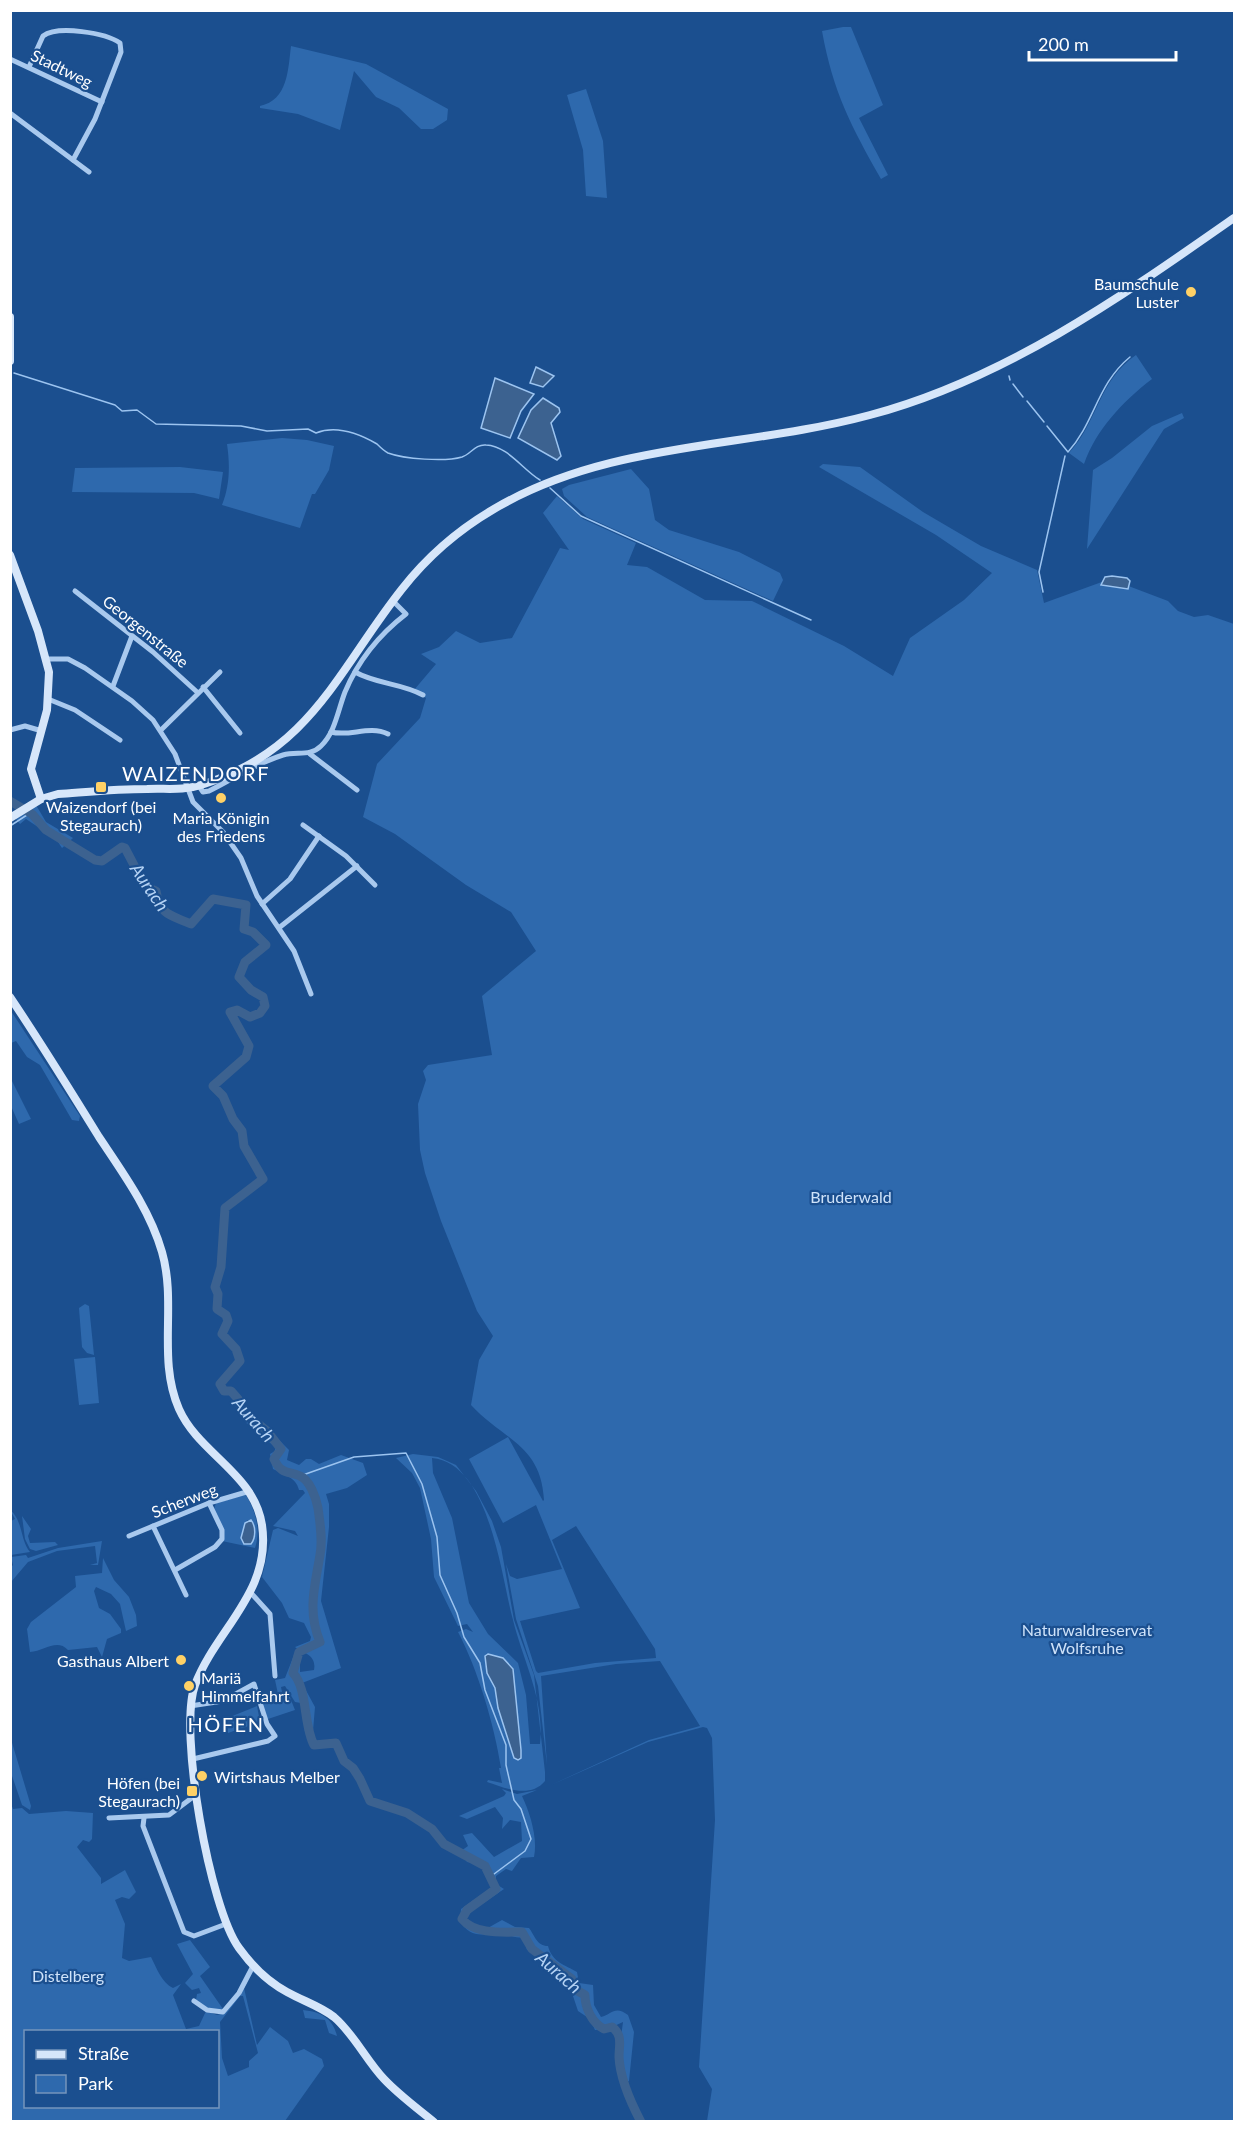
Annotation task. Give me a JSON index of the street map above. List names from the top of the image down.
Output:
{
  "streets": {
    "street": ["Stadtweg", "Georgenstraße", "Scherweg"]
  },
  "districts": ["WAIZENDORF", "HÖFEN"],
  "water": ["Aurach"],
  "parks": ["Bruderwald", "Naturwaldreservat Wolfsruhe", "Distelberg"],
  "places": {
    "other": [
      "Baumschule Luster",
      "Maria Königin des Friedens",
      "Gasthaus Albert",
      "Mariä Himmelfahrt",
      "Wirtshaus Melber"
    ],
    "transit": ["Waizendorf (bei Stegaurach)", "Höfen (bei Stegaurach)"]
  },
  "legend": ["Straße", "Park"],
  "scale_bar": "200 m"
}
